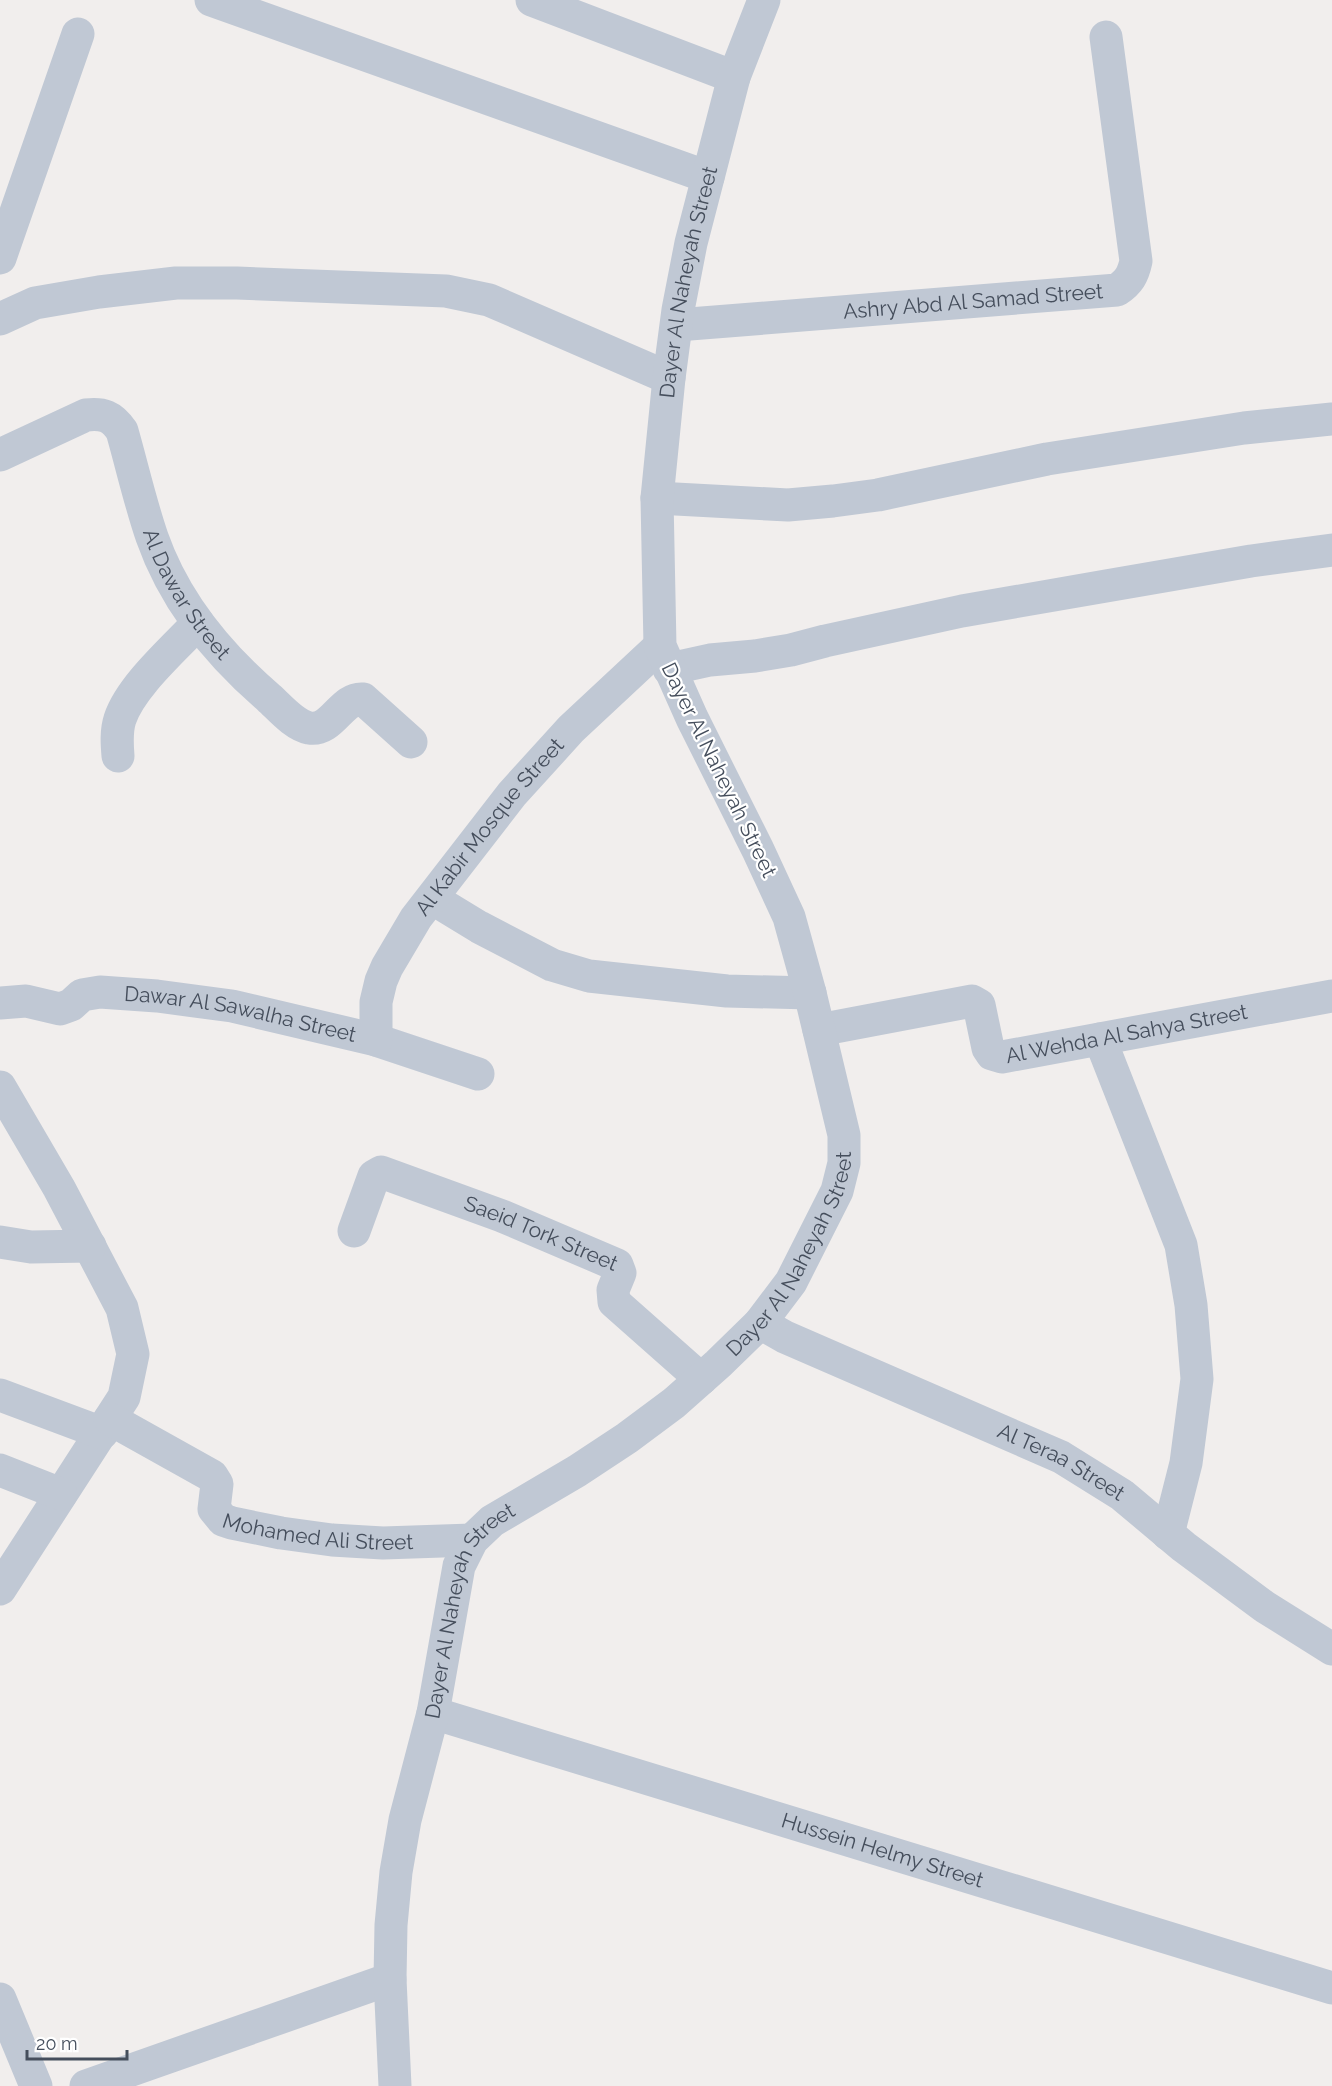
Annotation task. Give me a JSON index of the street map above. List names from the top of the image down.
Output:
{
  "streets": {
    "street": [
      "Dayer Al Naheyah Street",
      "Ashry Abd Al Samad Street",
      "Al Dawar Street",
      "Al Kabir Mosque Street",
      "Dawar Al Sawalha Street",
      "Al Wehda Al Sahya Street",
      "Saeid Tork Street",
      "Al Teraa Street",
      "Mohamed Ali Street",
      "Hussein Helmy Street"
    ]
  },
  "crossings": [
    ["Dayer Al Naheyah Street", "Ashry Abd Al Samad Street"],
    ["Dayer Al Naheyah Street", "Al Kabir Mosque Street"],
    ["Dayer Al Naheyah Street", "Al Wehda Al Sahya Street"],
    ["Dayer Al Naheyah Street", "Saeid Tork Street"],
    ["Dayer Al Naheyah Street", "Al Teraa Street"],
    ["Dayer Al Naheyah Street", "Mohamed Ali Street"],
    ["Dayer Al Naheyah Street", "Hussein Helmy Street"],
    ["Al Kabir Mosque Street", "Dawar Al Sawalha Street"]
  ],
  "scale_bar": "20 m"
}
